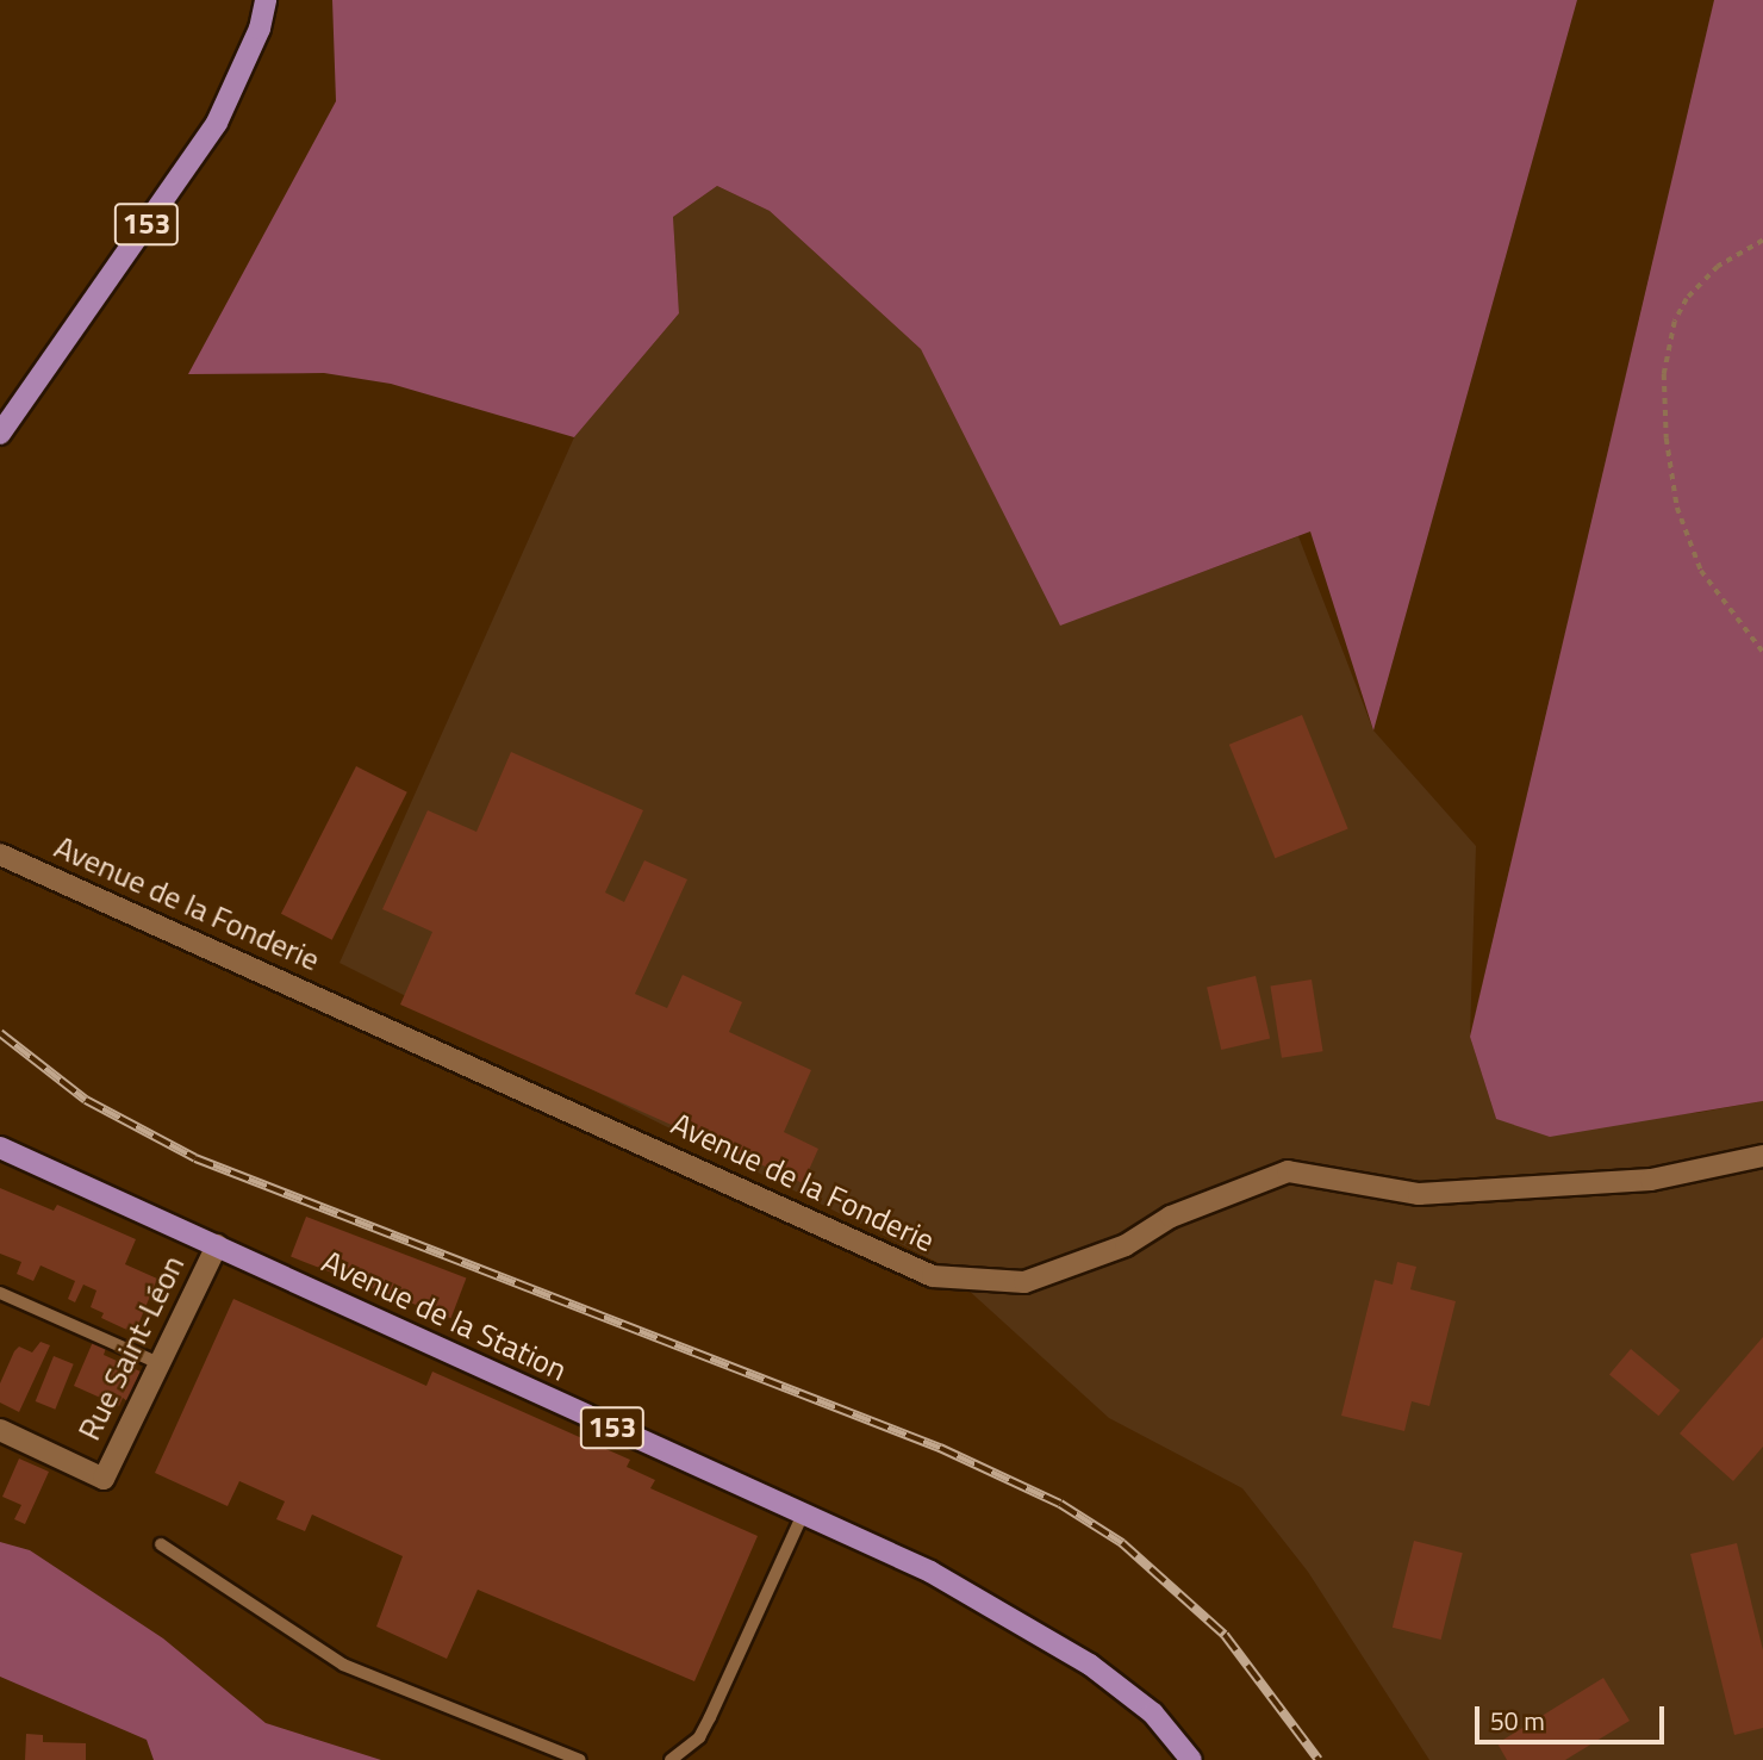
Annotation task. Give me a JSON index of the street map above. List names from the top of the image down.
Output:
{
  "streets": {
    "main road": ["153", "Avenue de la Station"],
    "street": ["Avenue de la Fonderie", "Rue Saint-Léon"]
  },
  "crossings": [
    ["Avenue de la Station", "Rue Saint-Léon"]
  ],
  "scale_bar": "50 m"
}
